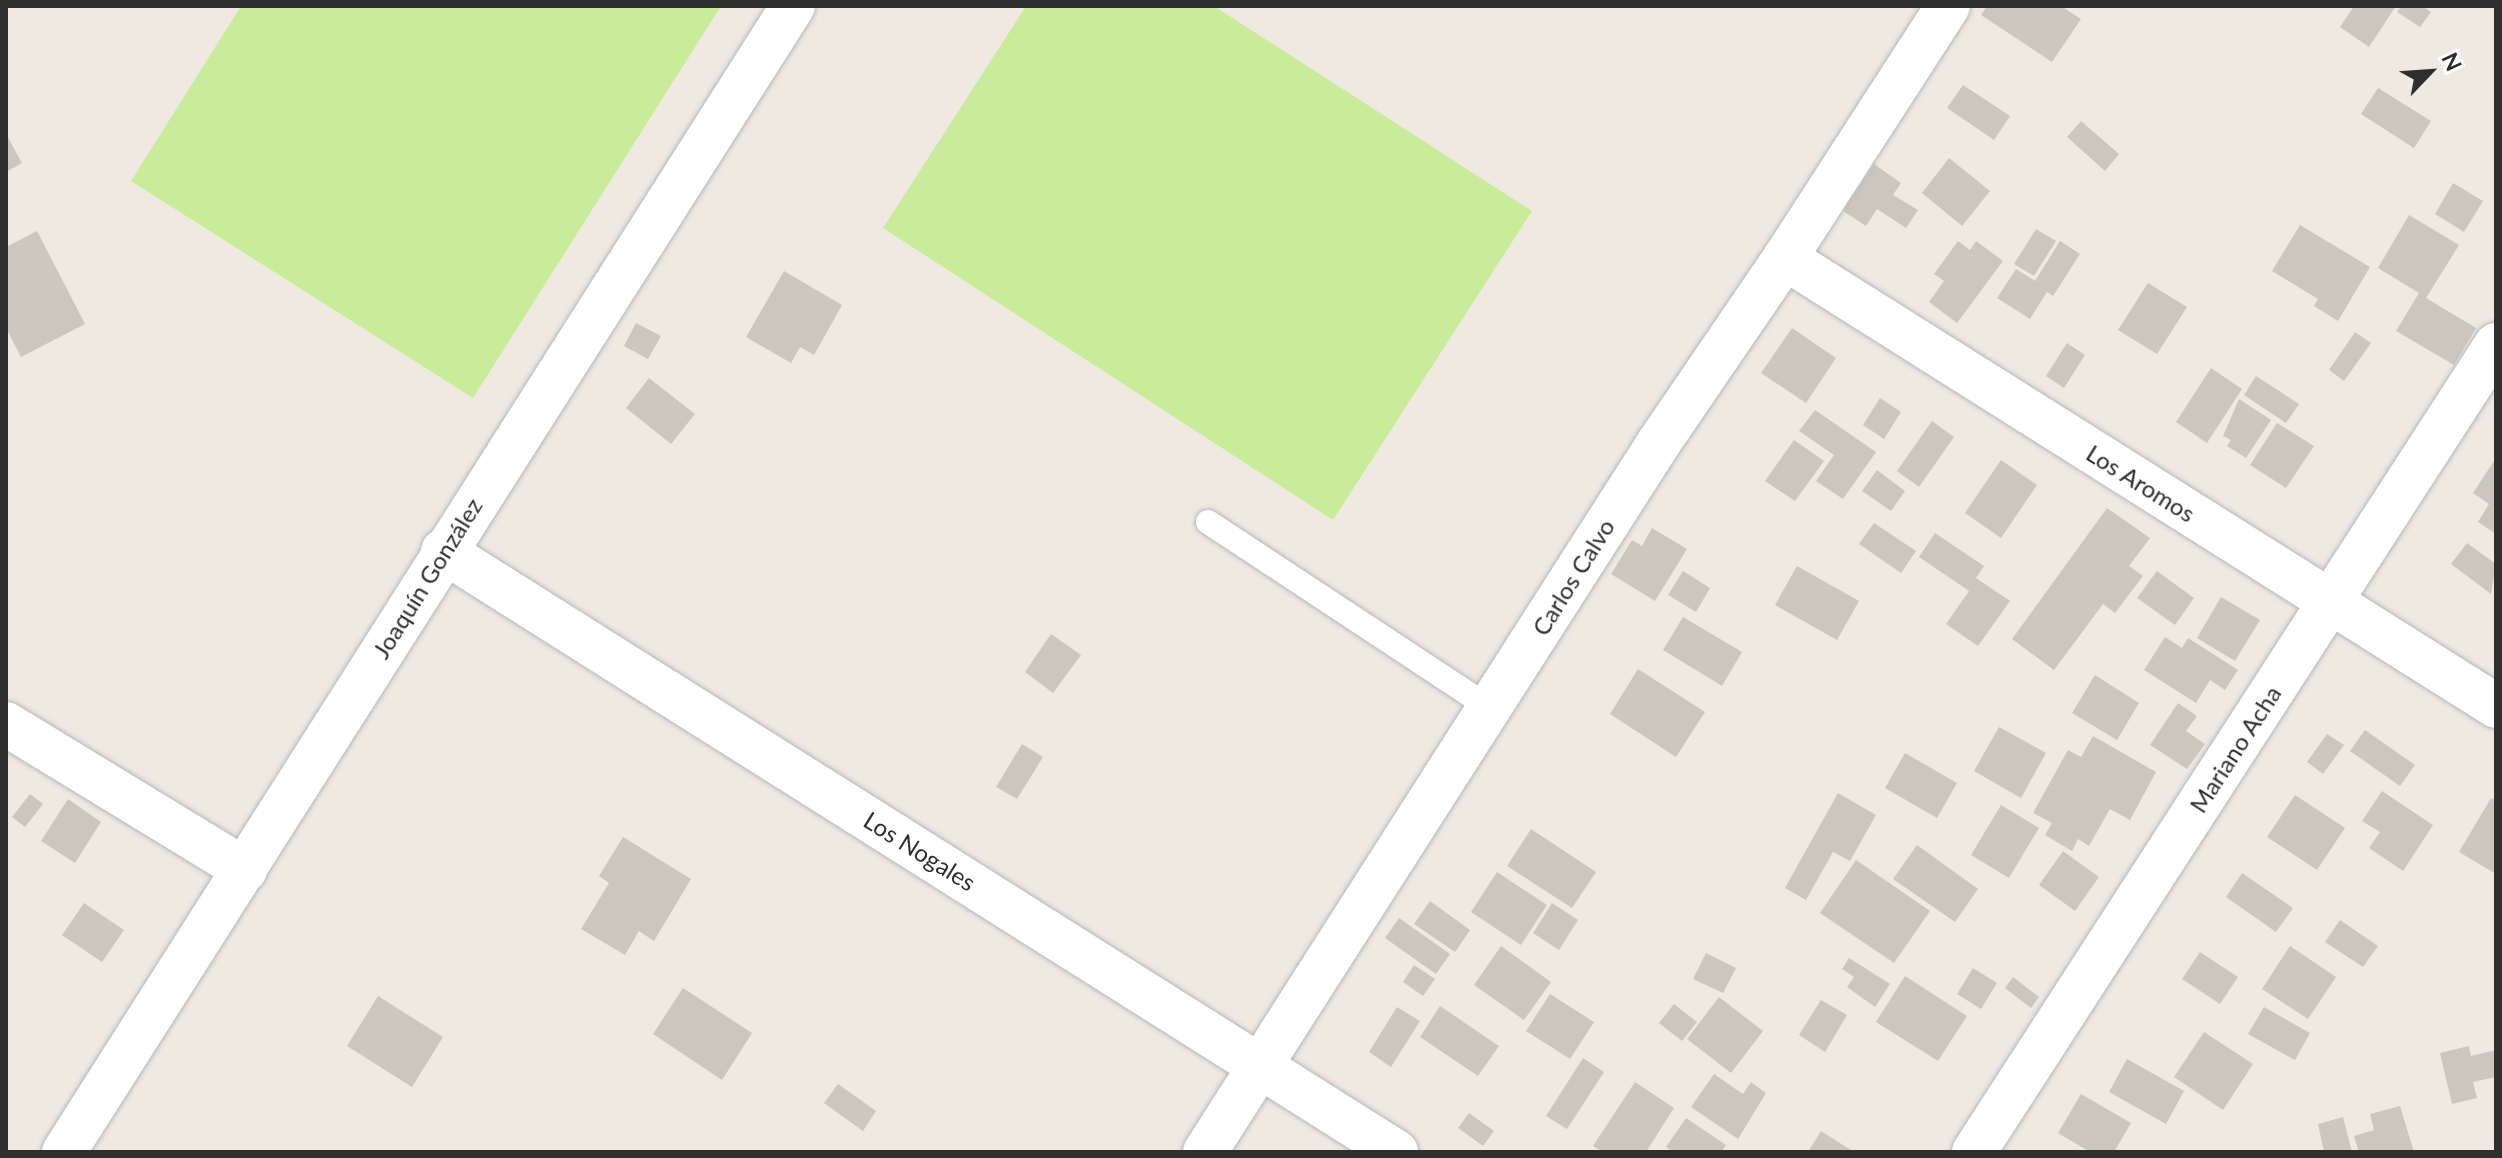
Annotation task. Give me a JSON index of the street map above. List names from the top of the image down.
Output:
{
  "streets": {
    "street": [
      "Los Aromos",
      "Carlos Calvo",
      "Joaquín González",
      "Mariano Acha",
      "Los Nogales"
    ]
  },
  "crossings": [
    ["Los Aromos", "Carlos Calvo"],
    ["Los Aromos", "Mariano Acha"],
    ["Carlos Calvo", "Los Nogales"],
    ["Joaquín González", "Los Nogales"]
  ],
  "north": "top right"
}
